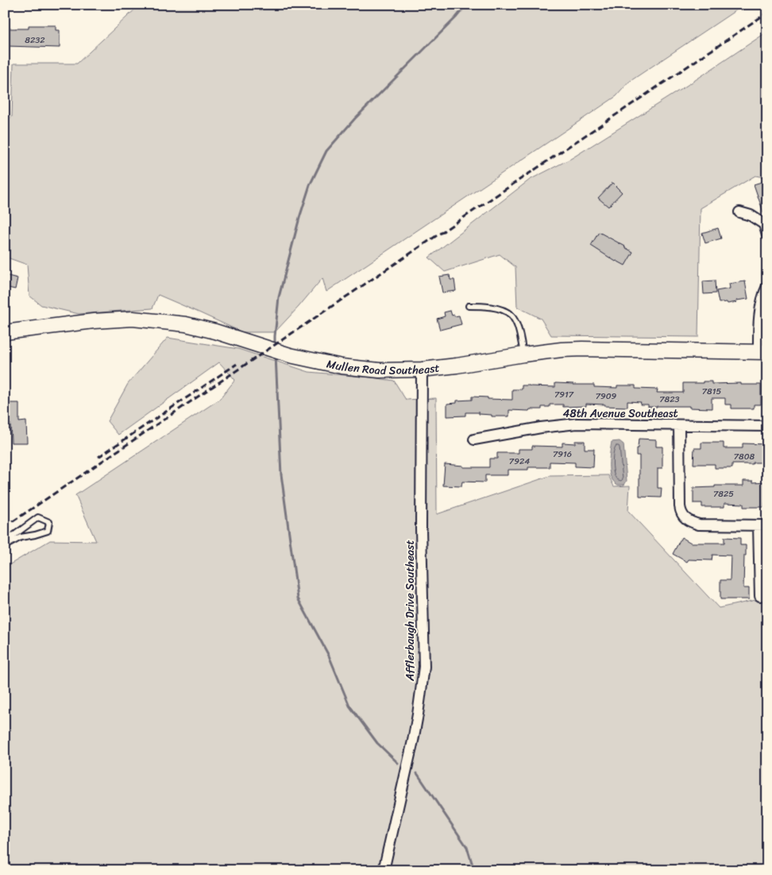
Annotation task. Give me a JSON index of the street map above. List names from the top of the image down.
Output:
{
  "streets": {
    "street": ["Mullen Road Southeast", "48th Avenue Southeast", "Afflerbaugh Drive Southeast"]
  },
  "crossings": [
    ["Mullen Road Southeast", "Afflerbaugh Drive Southeast"]
  ],
  "house_numbers": [
    "8232",
    "7815",
    "7917",
    "7909",
    "7823",
    "7916",
    "7808",
    "7924",
    "7825"
  ]
}
